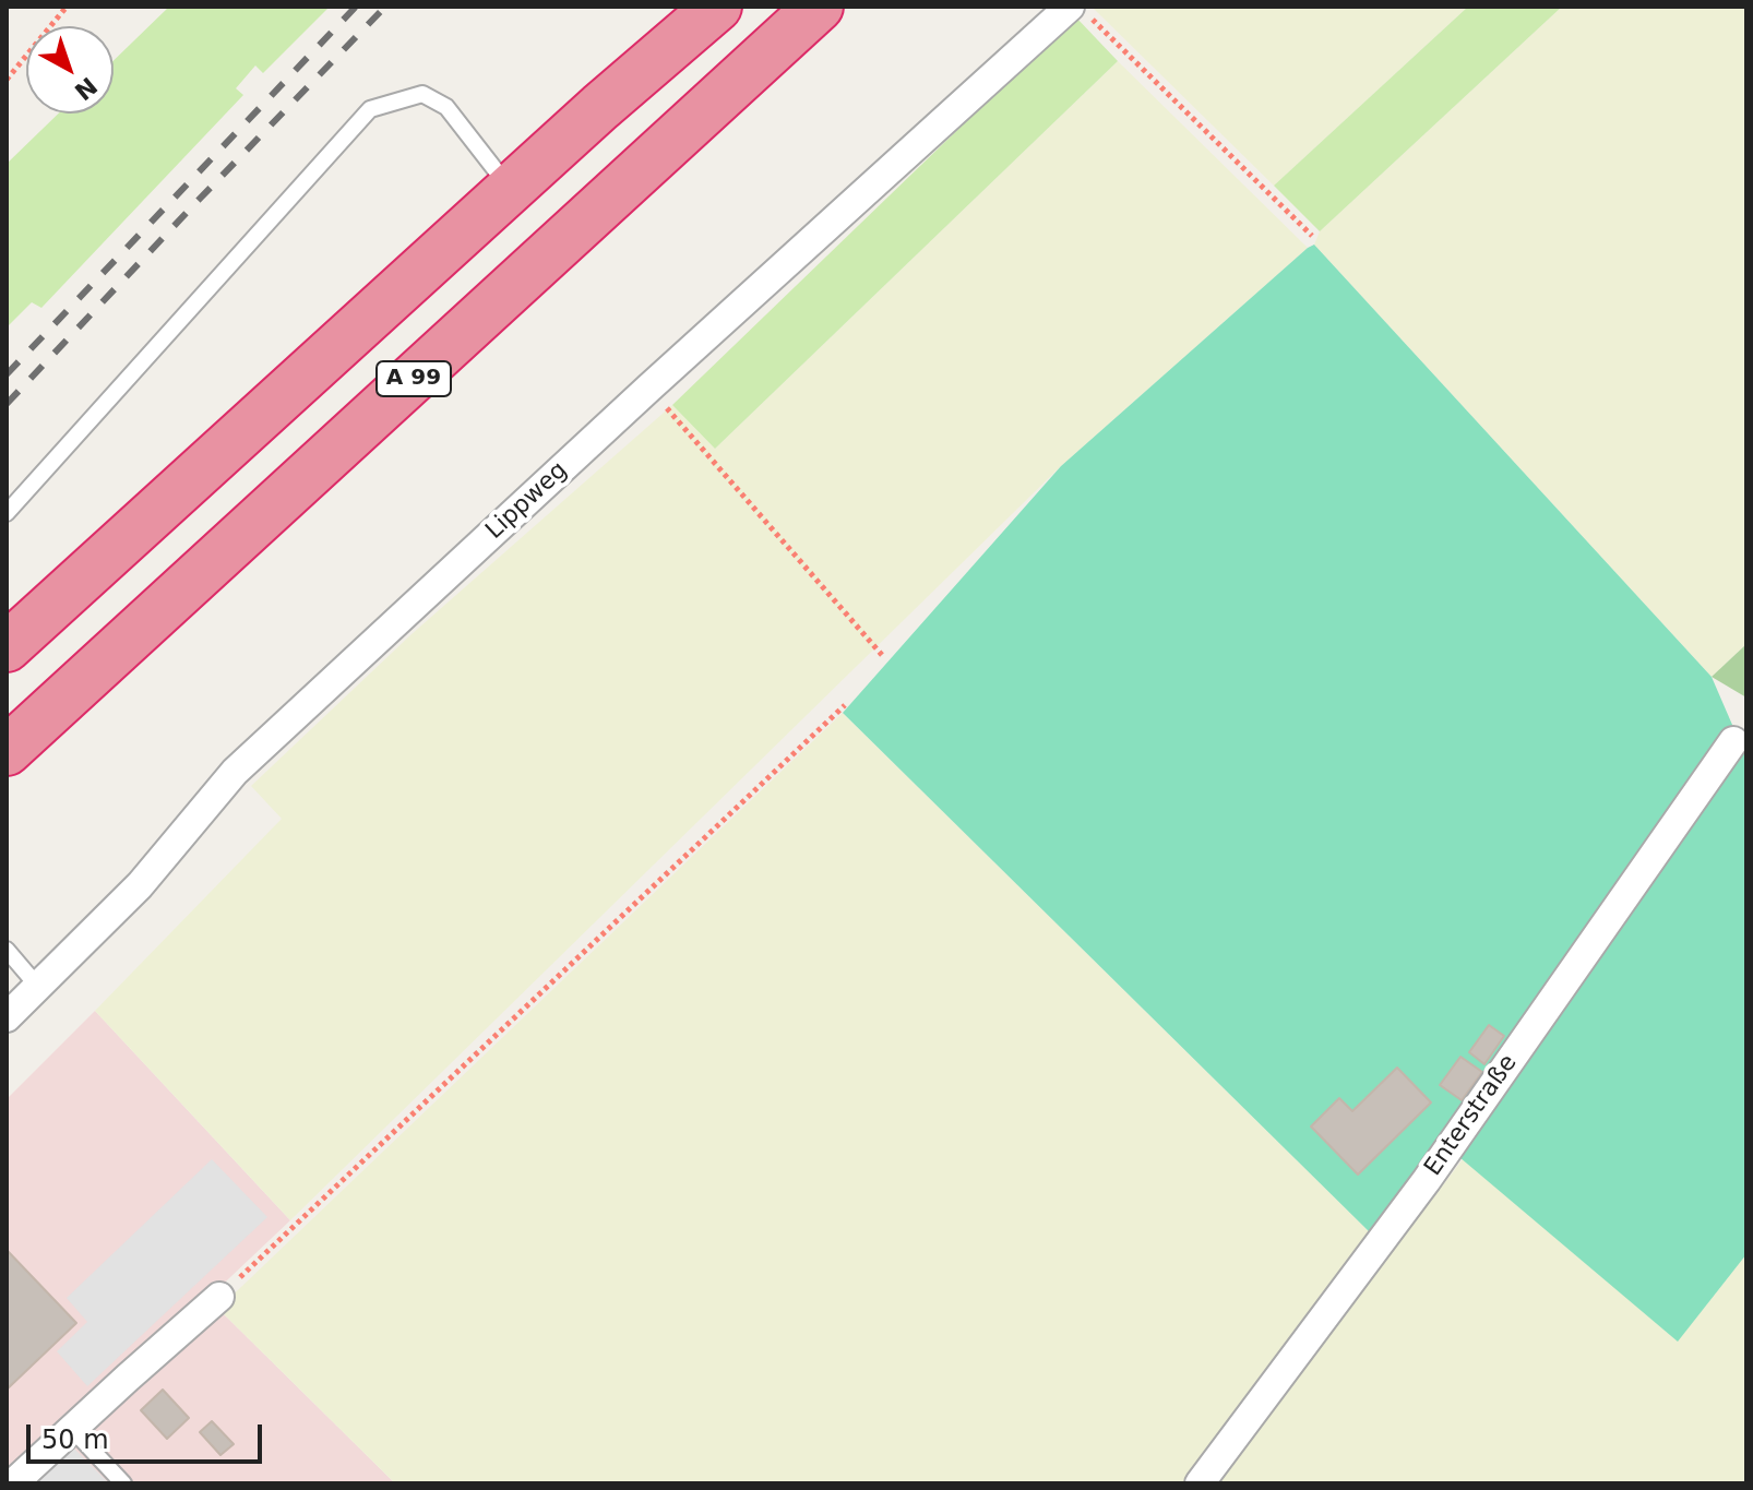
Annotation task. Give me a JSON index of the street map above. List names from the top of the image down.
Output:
{
  "streets": {
    "highway": ["A 99"],
    "street": ["Lippweg", "Enterstraße"]
  },
  "scale_bar": "50 m",
  "north": "bottom right"
}
